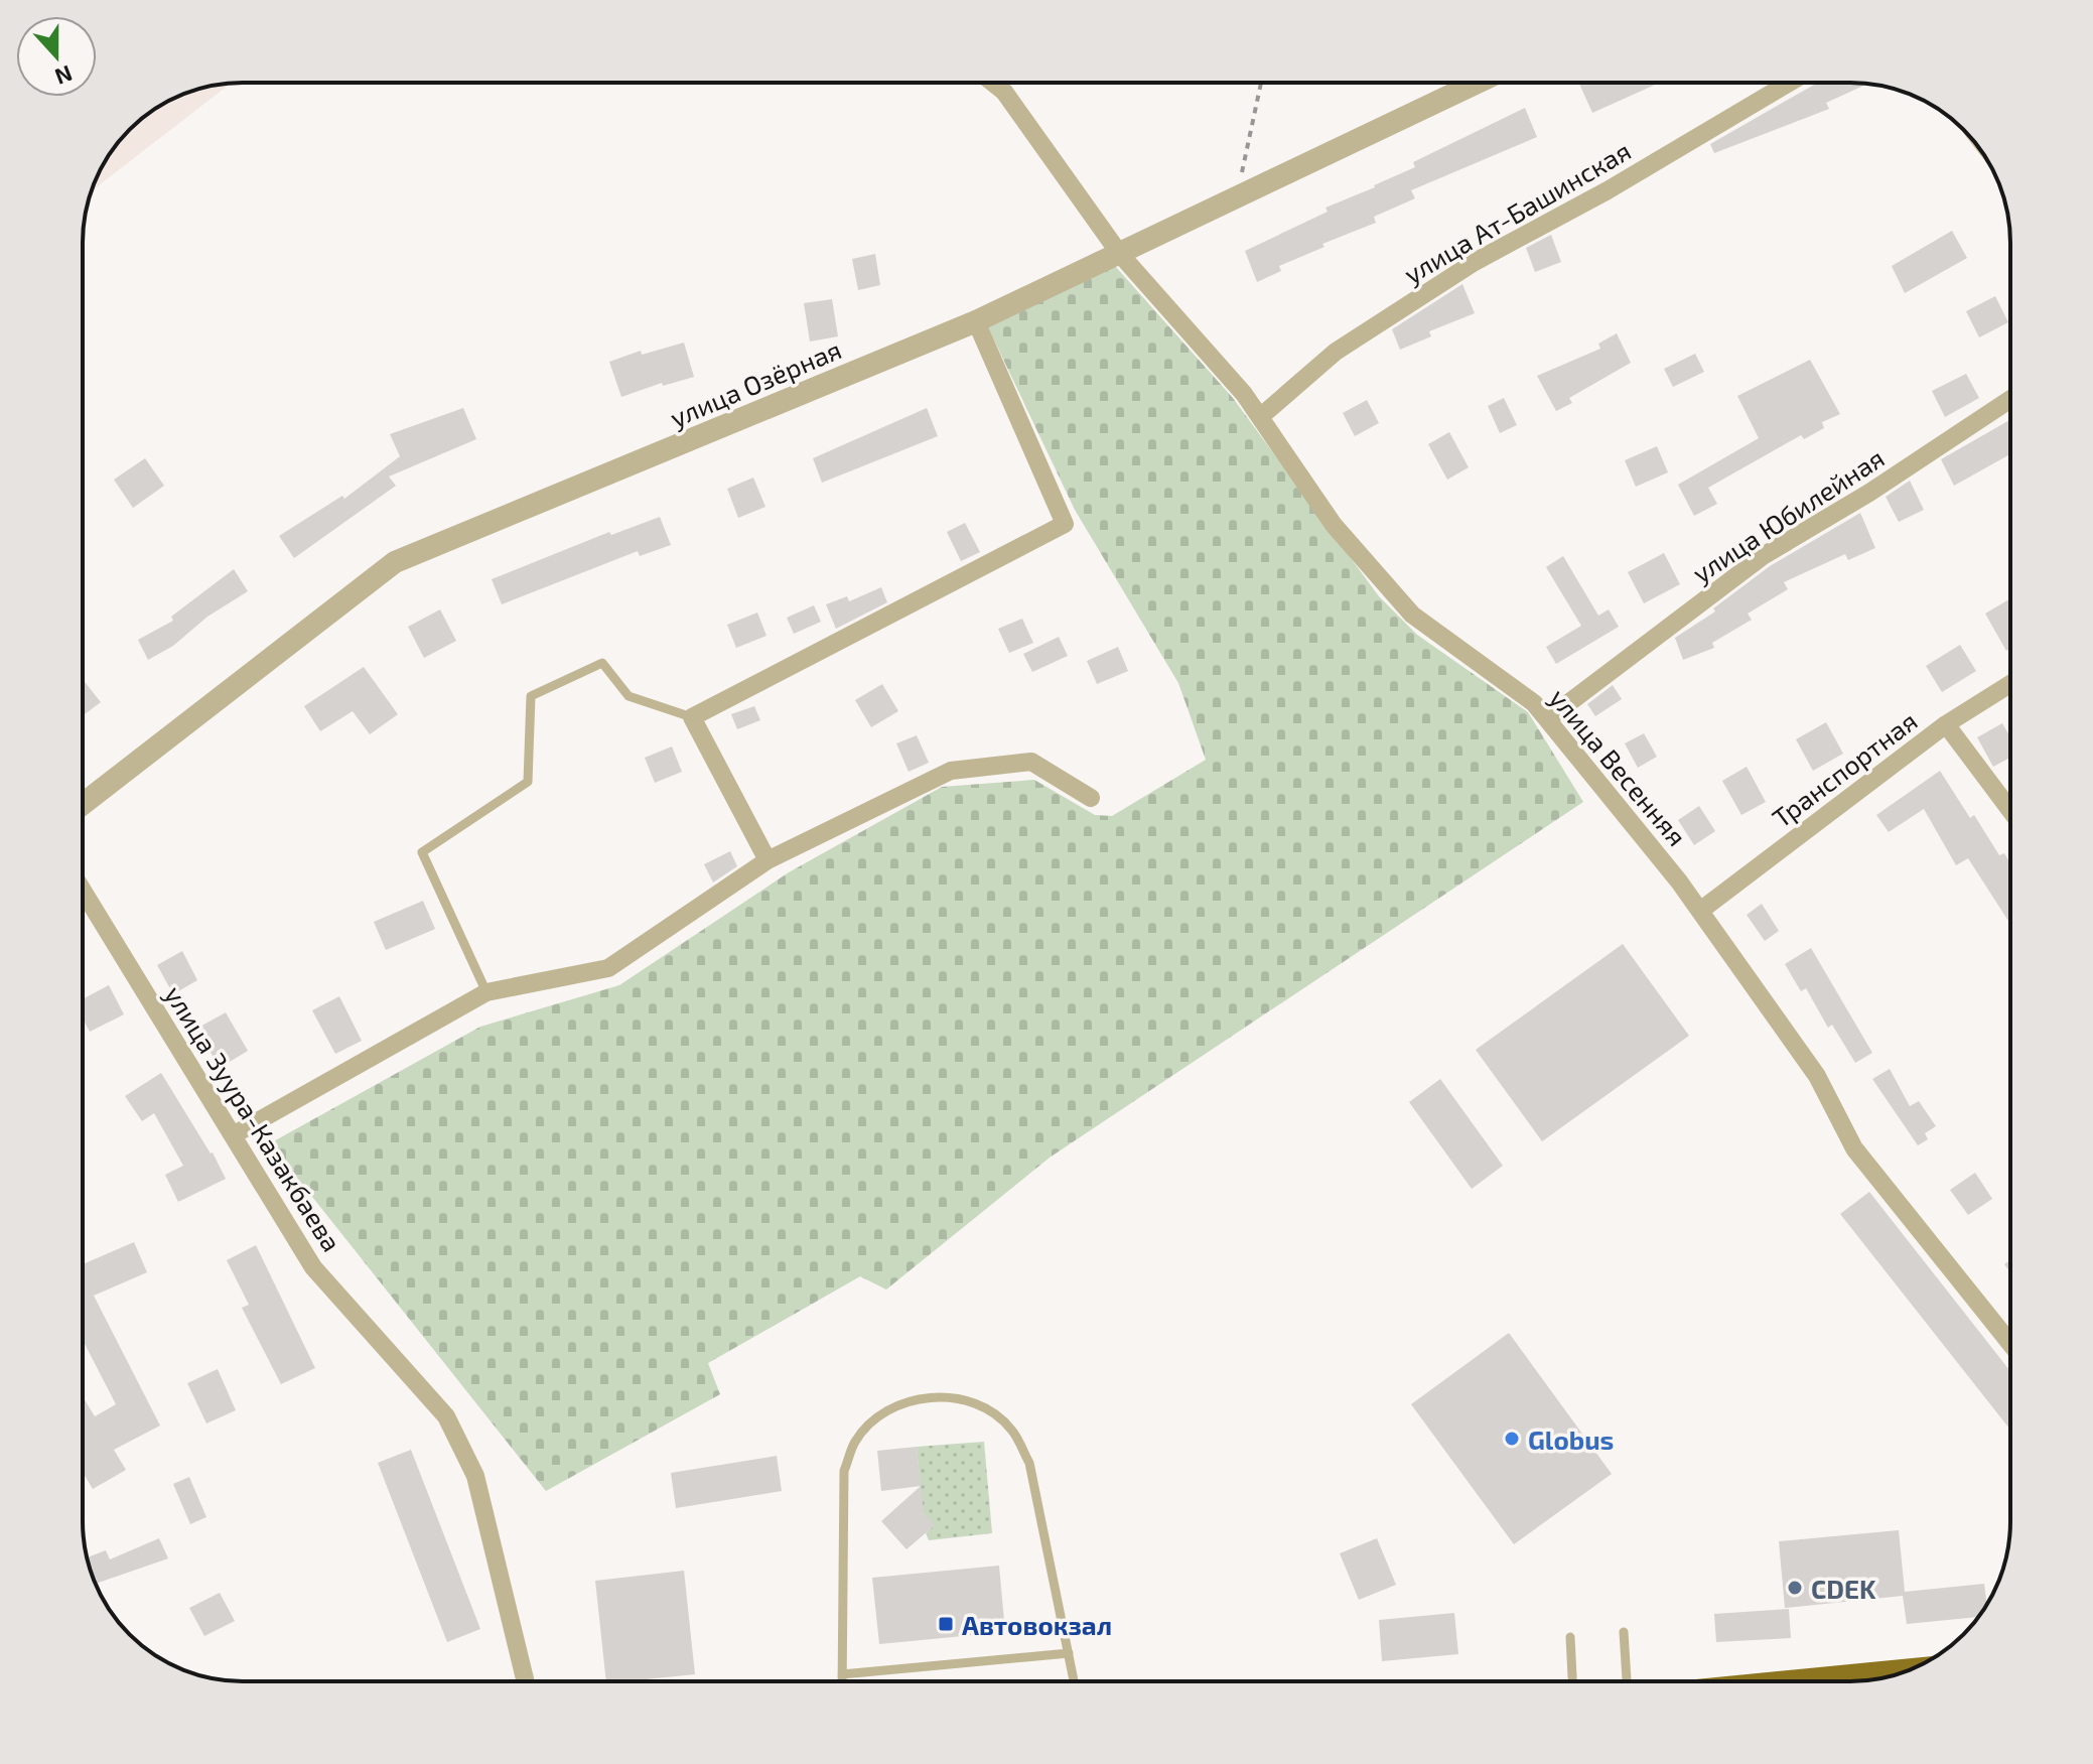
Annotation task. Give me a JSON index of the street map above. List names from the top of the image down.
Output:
{
  "streets": {
    "street": [
      "улица Ат-Башинская",
      "улица Озёрная",
      "улица Юбилейная",
      "улица Весенняя",
      "Транспортная",
      "улица Зуура-Казакбаева"
    ]
  },
  "crossings": [
    ["улица Ат-Башинская", "улица Весенняя"],
    ["улица Озёрная", "улица Весенняя"],
    ["улица Юбилейная", "улица Весенняя"],
    ["улица Весенняя", "Транспортная"]
  ],
  "places": {
    "other": ["Globus", "CDEK"],
    "transit": ["Автовокзал"]
  },
  "north": "bottom"
}
